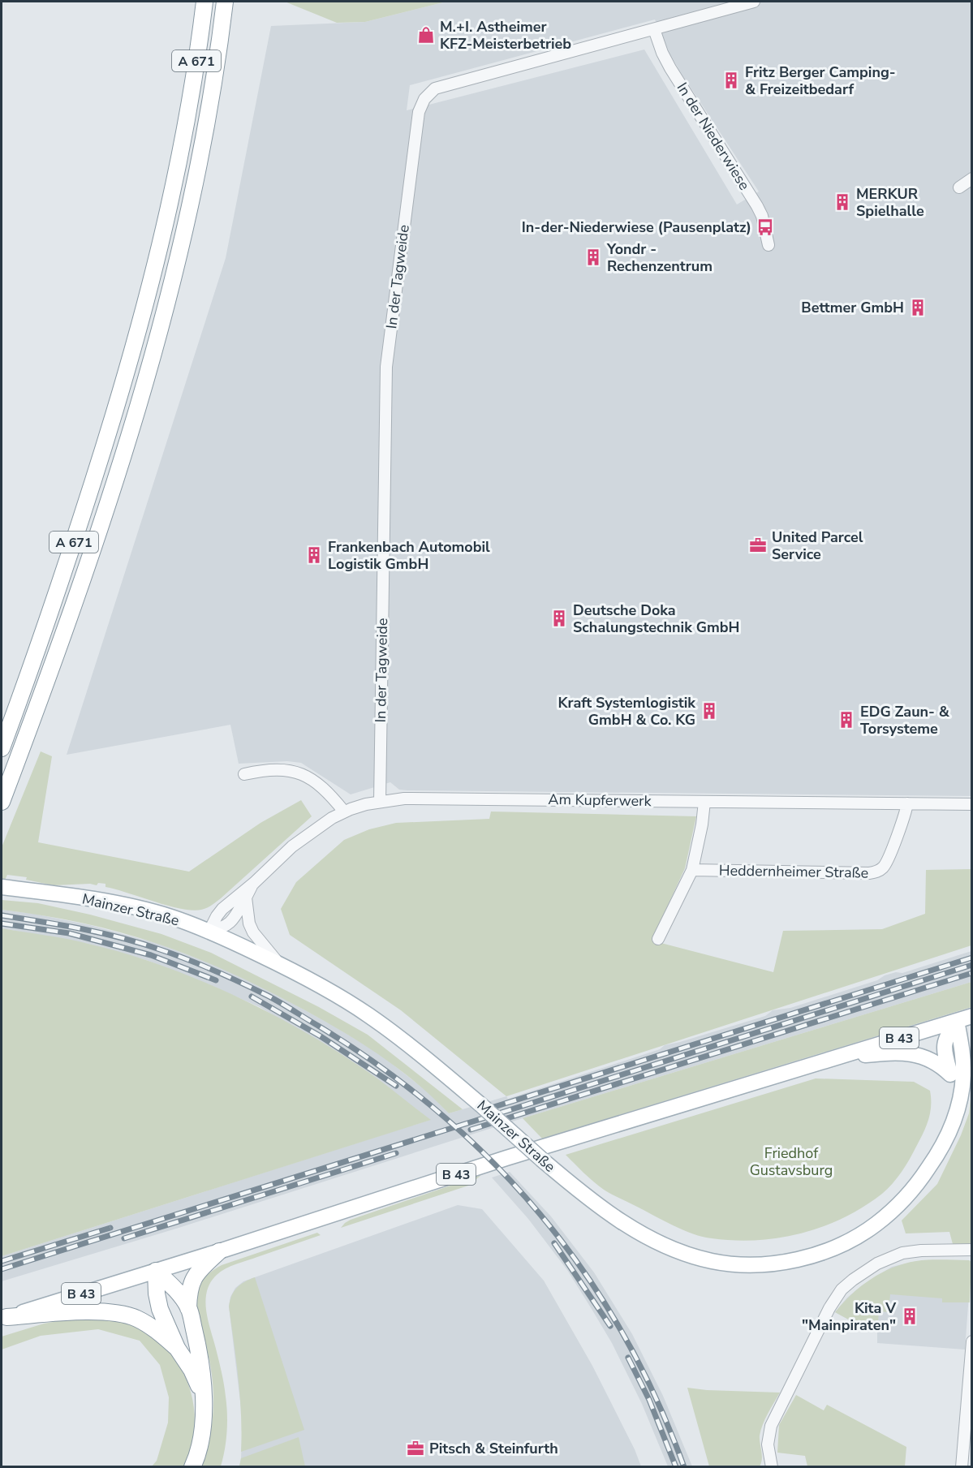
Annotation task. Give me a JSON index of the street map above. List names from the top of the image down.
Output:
{
  "streets": {
    "highway": ["A 671"],
    "main road": ["Mainzer Straße", "B 43"],
    "street": [
      "In der Niederwiese",
      "In der Tagweide",
      "Am Kupferwerk",
      "Heddernheimer Straße"
    ]
  },
  "crossings": [
    ["In der Niederwiese", "In der Tagweide"],
    ["In der Tagweide", "Am Kupferwerk"],
    ["Am Kupferwerk", "Heddernheimer Straße"],
    ["Am Kupferwerk", "Mainzer Straße"]
  ],
  "parks": ["Friedhof Gustavsburg"],
  "places": {
    "shop": ["M.+I. Astheimer KFZ-Meisterbetrieb"],
    "building": [
      "Fritz Berger Camping- & Freizeitbedarf",
      "MERKUR Spielhalle",
      "Yondr - Rechenzentrum",
      "Bettmer GmbH",
      "Frankenbach Automobil Logistik GmbH",
      "Deutsche Doka Schalungstechnik GmbH",
      "Kraft Systemlogistik GmbH & Co. KG",
      "EDG Zaun- & Torsysteme",
      "Kita V \"Mainpiraten\""
    ],
    "bus stop": ["In-der-Niederwiese (Pausenplatz)"],
    "office": ["United Parcel Service", "Pitsch & Steinfurth"]
  }
}
